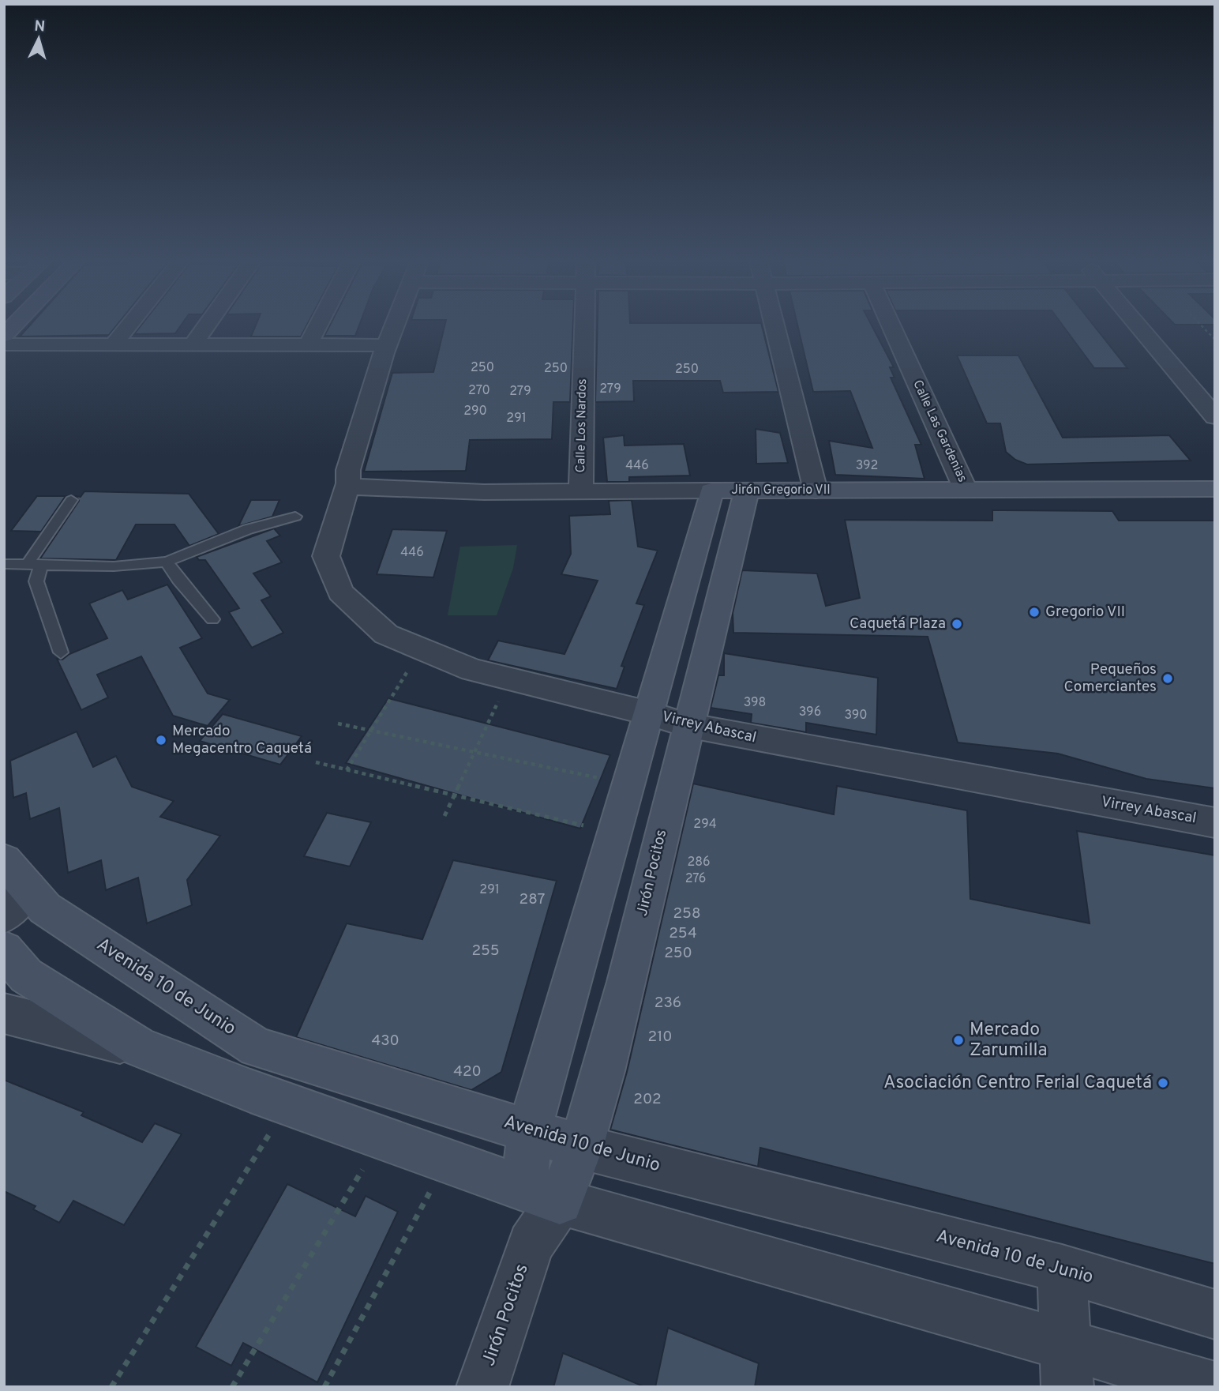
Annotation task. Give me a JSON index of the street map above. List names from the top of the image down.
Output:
{
  "streets": {
    "street": [
      "Calle Los Nardos",
      "Calle Las Gardenias",
      "Jirón Gregorio VII",
      "Virrey Abascal",
      "Jirón Pocitos",
      "Avenida 10 de Junio"
    ]
  },
  "crossings": [
    ["Calle Los Nardos", "Jirón Gregorio VII"],
    ["Calle Las Gardenias", "Jirón Gregorio VII"],
    ["Jirón Gregorio VII", "Virrey Abascal"],
    ["Jirón Gregorio VII", "Jirón Pocitos"],
    ["Virrey Abascal", "Jirón Pocitos"],
    ["Jirón Pocitos", "Avenida 10 de Junio"]
  ],
  "places": [
    "Gregorio VII",
    "Caquetá Plaza",
    "Pequeños Comerciantes",
    "Mercado Megacentro Caquetá",
    "Mercado Zarumilla",
    "Asociación Centro Ferial Caquetá"
  ],
  "house_numbers": [
    "250",
    "250",
    "250",
    "279",
    "270",
    "279",
    "290",
    "291",
    "446",
    "392",
    "446",
    "398",
    "396",
    "390",
    "294",
    "286",
    "276",
    "291",
    "287",
    "258",
    "254",
    "255",
    "250",
    "236",
    "210",
    "430",
    "420",
    "202"
  ],
  "north": "top"
}
